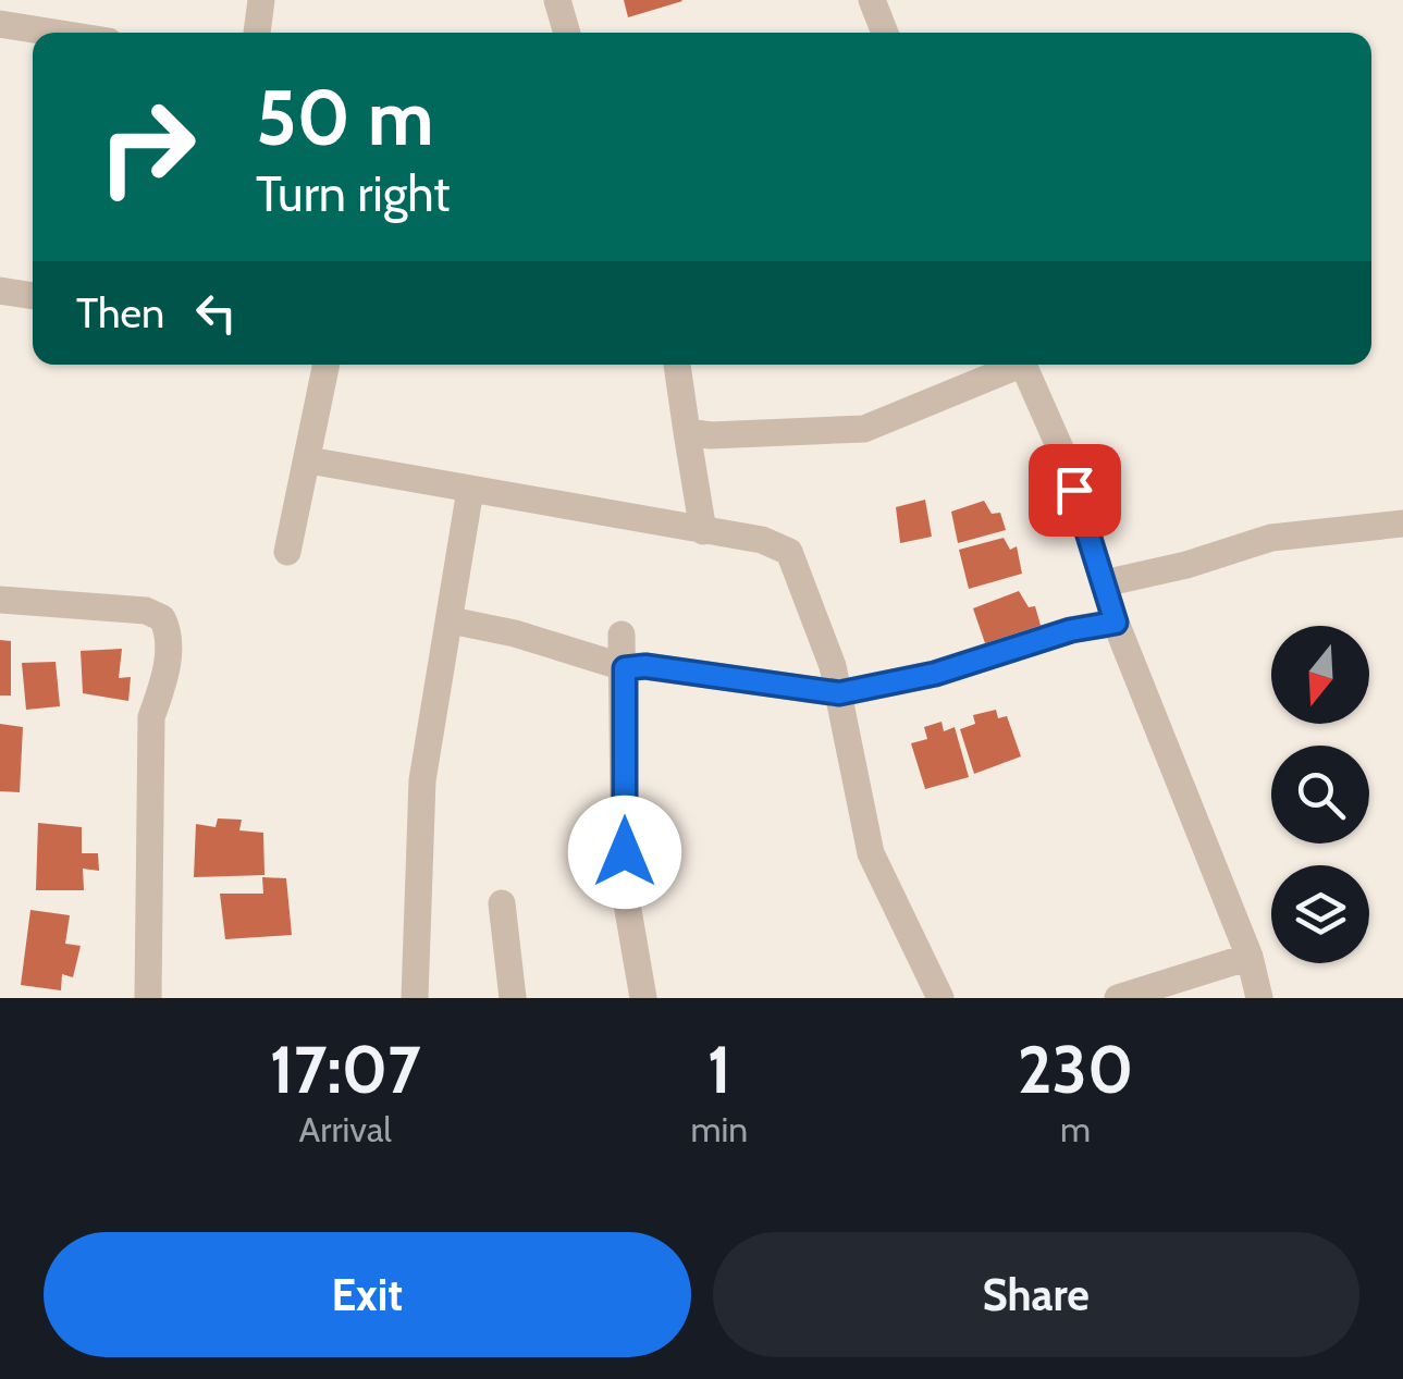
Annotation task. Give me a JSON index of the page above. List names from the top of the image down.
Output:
{
  "north": "bottom",
  "page": {
    "turn": ["50 m", "Turn right"],
    "then": "Then",
    "eta": [
      "17:07",
      "Arrival",
      "1",
      "min",
      "230",
      "m"
    ],
    "buttons": ["Exit", "Share"]
  }
}
